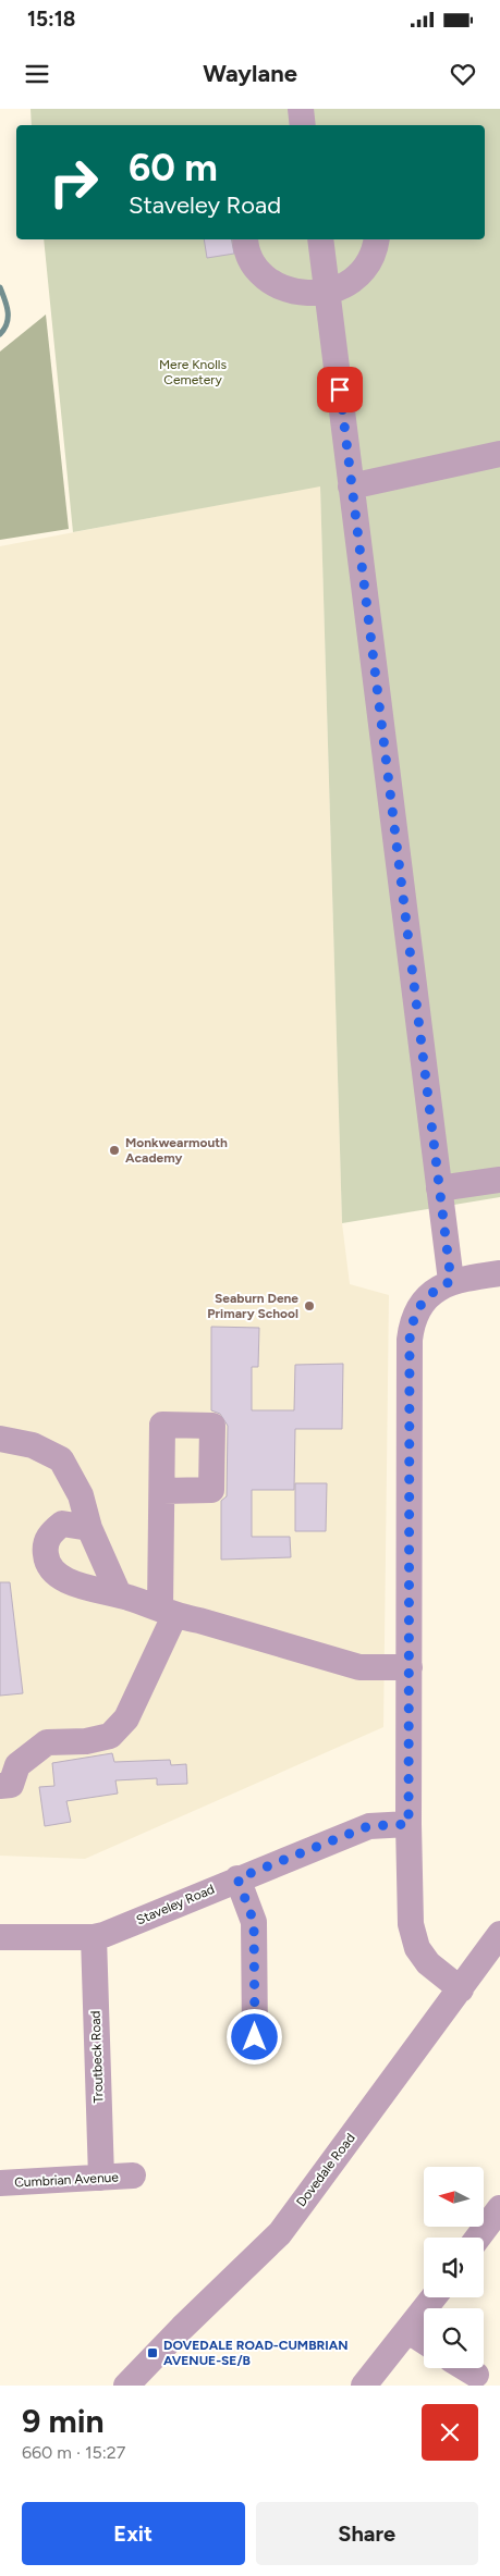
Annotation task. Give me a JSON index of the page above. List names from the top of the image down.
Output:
{
  "streets": {
    "street": [
      "Staveley Road",
      "Troutbeck Road",
      "Dovedale Road",
      "Cumbrian Avenue"
    ]
  },
  "crossings": [
    ["Staveley Road", "Troutbeck Road"],
    ["Troutbeck Road", "Cumbrian Avenue"]
  ],
  "parks": ["Mere Knolls Cemetery"],
  "places": {
    "other": ["Monkwearmouth Academy", "Seaburn Dene Primary School"],
    "transit": ["DOVEDALE ROAD-CUMBRIAN AVENUE-SE/B"]
  },
  "north": "left",
  "page": {
    "status": "15:18",
    "header": "Waylane",
    "turn": ["60 m", "Staveley Road"],
    "heading": ["9 min", "660 m · 15:27"],
    "buttons": ["Exit", "Share"]
  }
}
